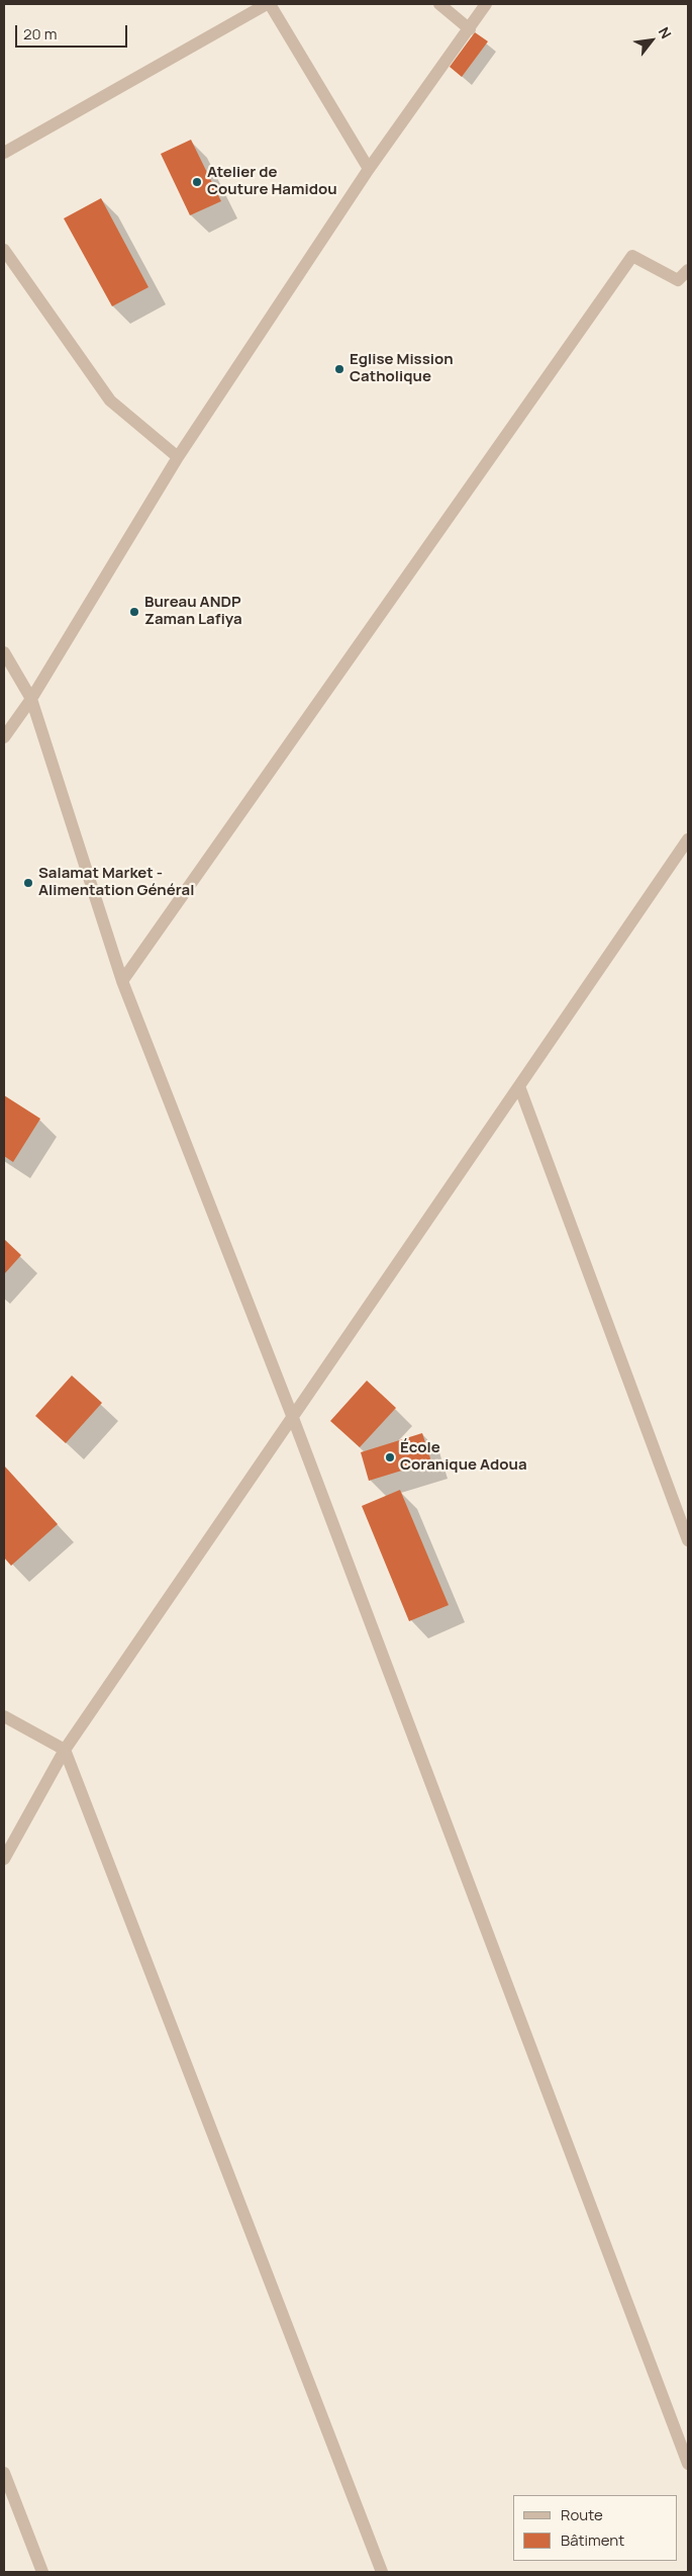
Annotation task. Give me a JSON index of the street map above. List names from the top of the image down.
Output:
{
  "places": [
    "Atelier de Couture Hamidou",
    "Eglise Mission Catholique",
    "Bureau ANDP Zaman Lafiya",
    "Salamat Market - Alimentation Général",
    "École Coranique Adoua"
  ],
  "legend": ["Route", "Bâtiment"],
  "scale_bar": "20 m",
  "north": "top right"
}
